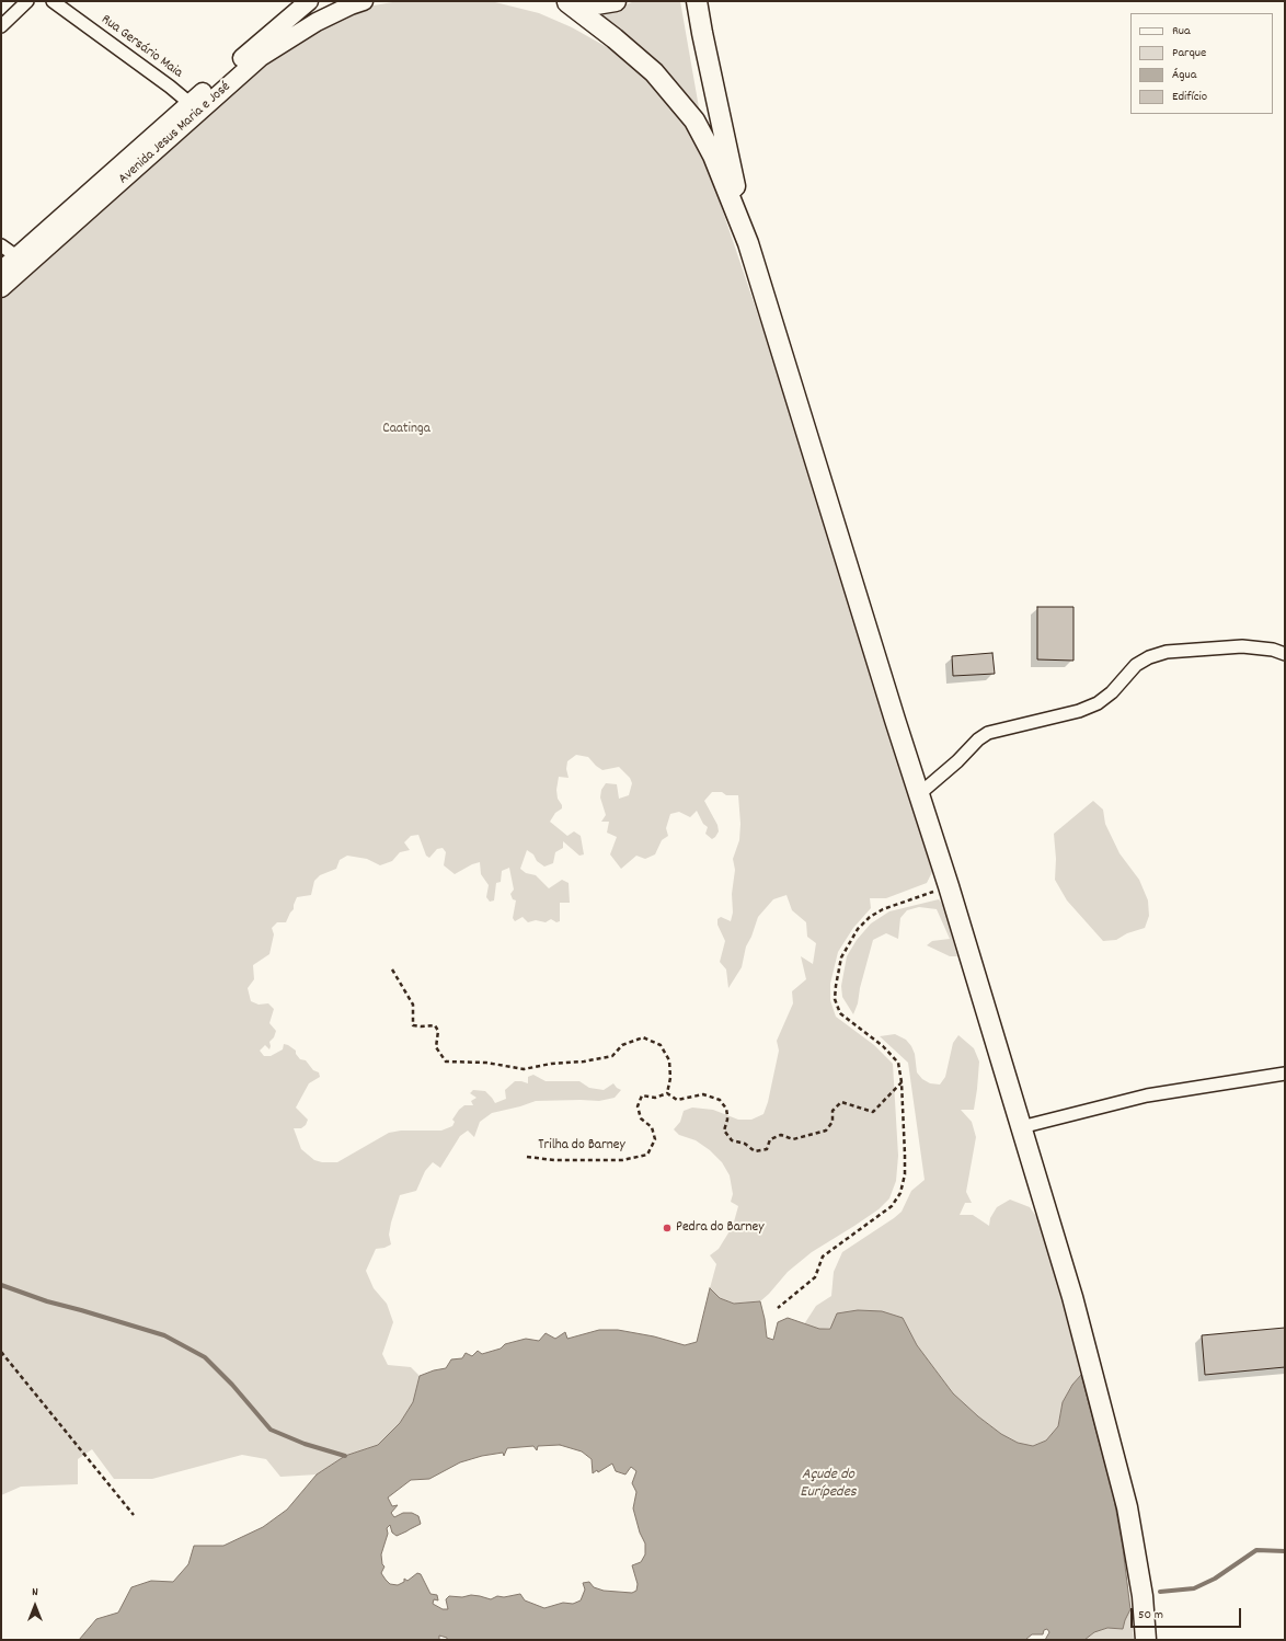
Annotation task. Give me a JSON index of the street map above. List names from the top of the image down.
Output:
{
  "streets": {
    "main road": ["Avenida Jesus Maria e José"],
    "street": ["Rua Gersário Maia"],
    "path": ["Trilha do Barney"]
  },
  "crossings": [
    ["Rua Gersário Maia", "Avenida Jesus Maria e José"]
  ],
  "water": ["Açude do Eurípedes"],
  "parks": ["Caatinga"],
  "places": ["Pedra do Barney"],
  "legend": [
    "Rua",
    "Parque",
    "Água",
    "Edifício"
  ],
  "scale_bar": "50 m",
  "north": "top"
}
